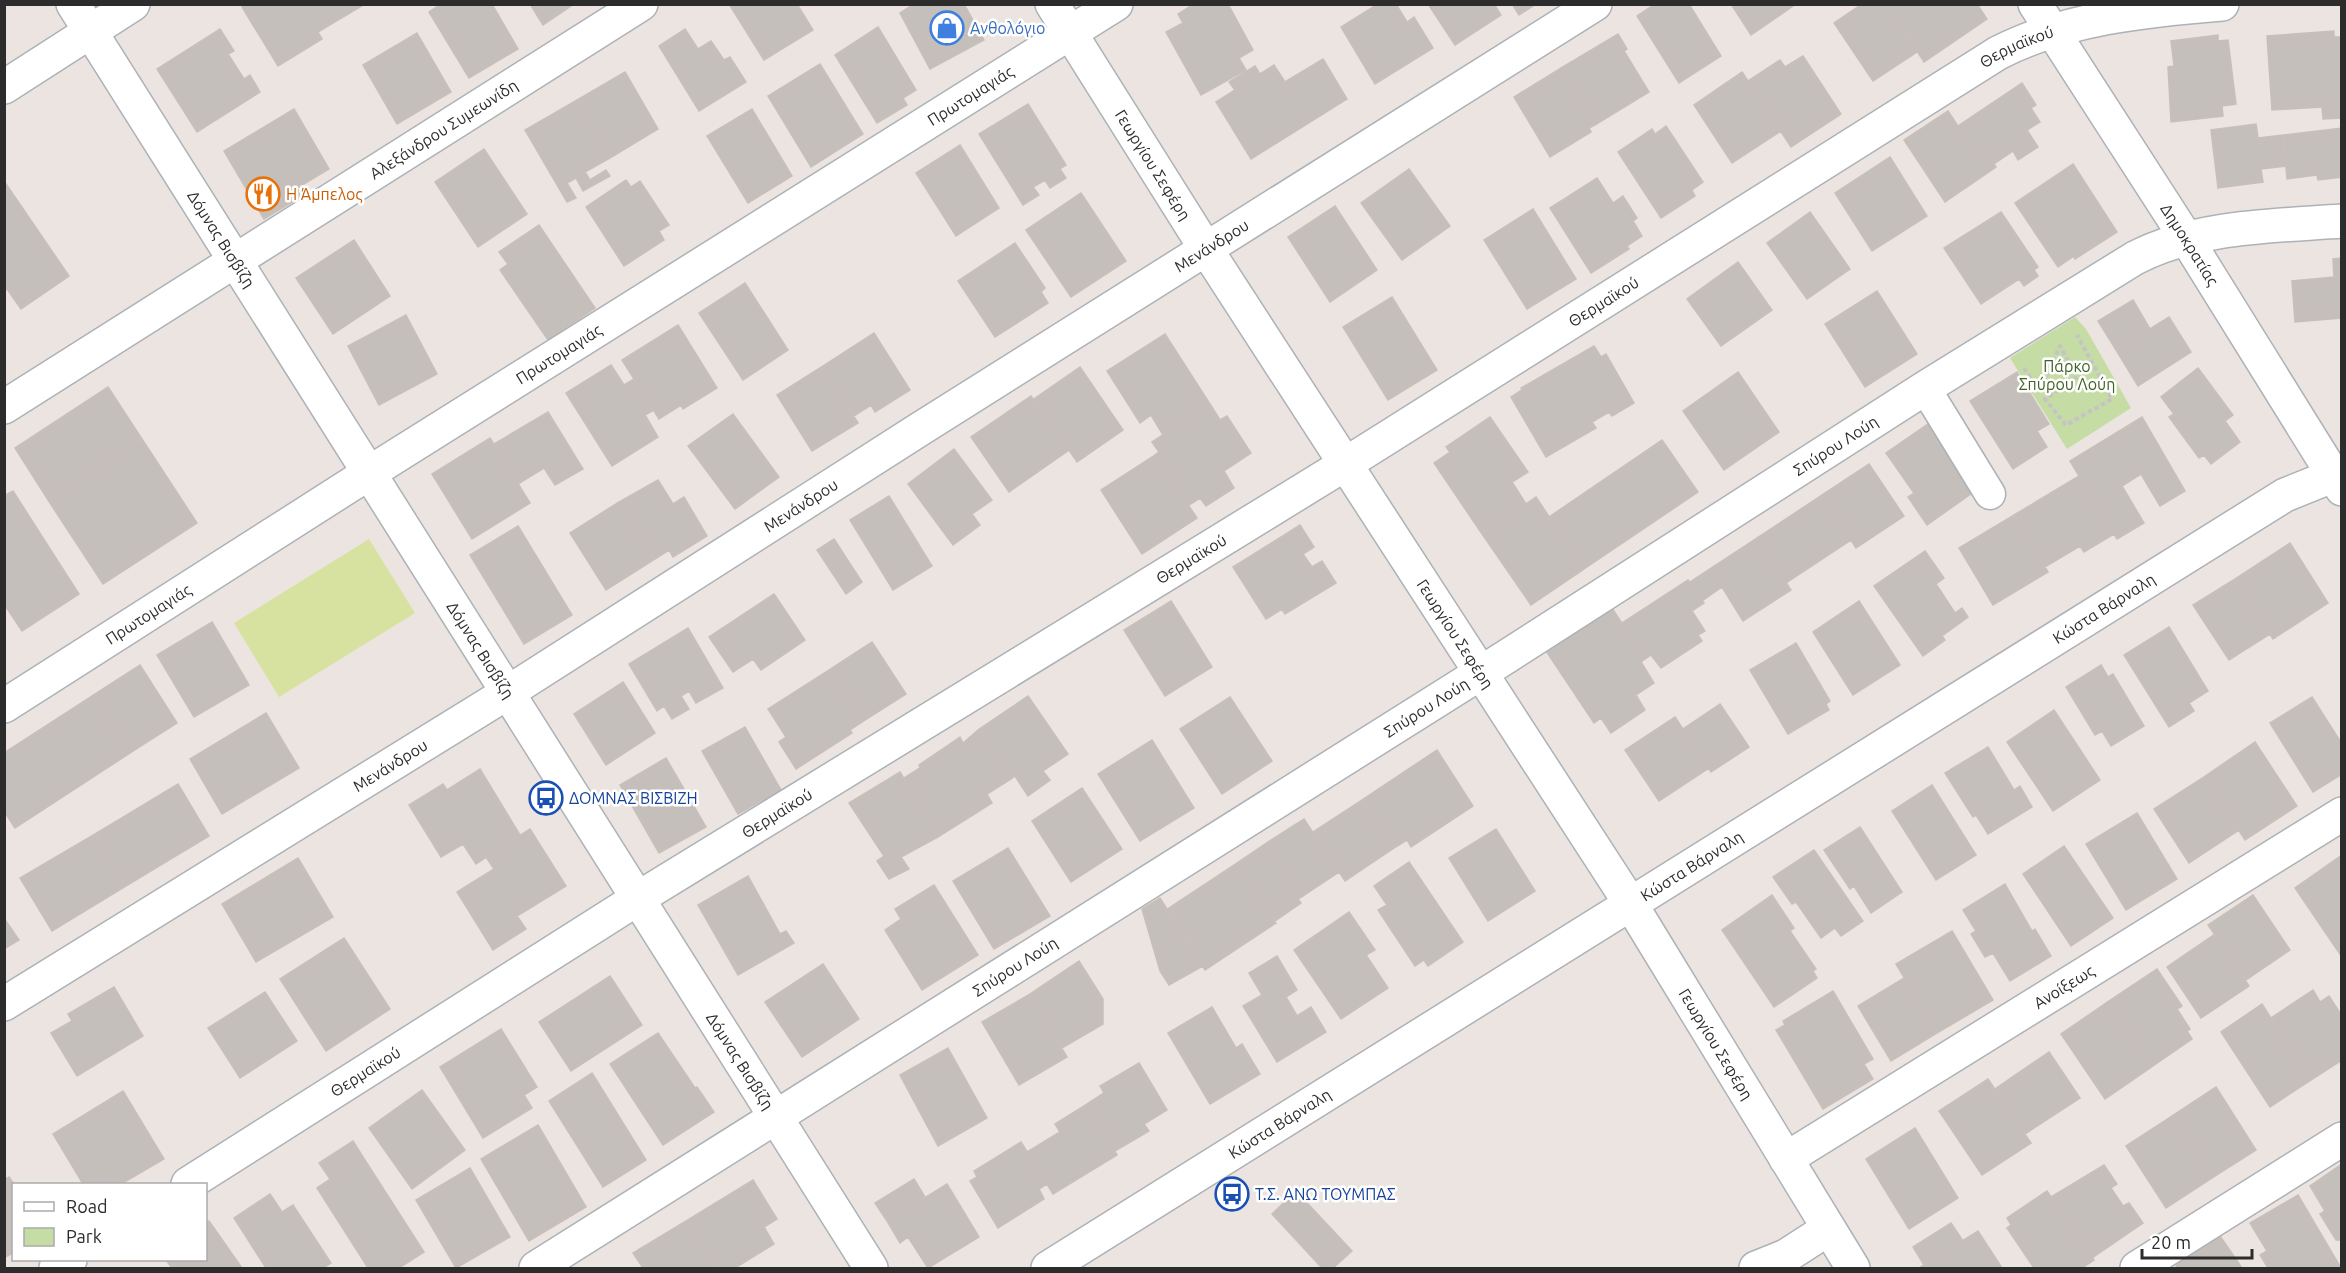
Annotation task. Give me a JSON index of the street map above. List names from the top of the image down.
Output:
{
  "streets": {
    "street": [
      "Θερμαϊκού",
      "Πρωτομαγιάς",
      "Αλεξάνδρου Συμεωνίδη",
      "Γεωργίου Σεφέρη",
      "Δόμνας Βισβίζη",
      "Μενάνδρου",
      "Δημοκρατίας",
      "Σπύρου Λούη",
      "Κώστα Βάρναλη",
      "Ανοίξεως"
    ]
  },
  "crossings": [
    ["Θερμαϊκού", "Γεωργίου Σεφέρη"],
    ["Θερμαϊκού", "Δόμνας Βισβίζη"],
    ["Θερμαϊκού", "Δημοκρατίας"],
    ["Πρωτομαγιάς", "Γεωργίου Σεφέρη"],
    ["Πρωτομαγιάς", "Δόμνας Βισβίζη"],
    ["Αλεξάνδρου Συμεωνίδη", "Δόμνας Βισβίζη"],
    ["Γεωργίου Σεφέρη", "Μενάνδρου"],
    ["Γεωργίου Σεφέρη", "Σπύρου Λούη"],
    ["Γεωργίου Σεφέρη", "Κώστα Βάρναλη"],
    ["Γεωργίου Σεφέρη", "Ανοίξεως"],
    ["Δόμνας Βισβίζη", "Μενάνδρου"],
    ["Δόμνας Βισβίζη", "Σπύρου Λούη"],
    ["Δημοκρατίας", "Σπύρου Λούη"],
    ["Δημοκρατίας", "Κώστα Βάρναλη"]
  ],
  "parks": ["Πάρκο Σπύρου Λούη"],
  "places": {
    "shop": ["Ανθολόγιο"],
    "restaurant": ["Η Άμπελος"],
    "bus stop": ["ΔΟΜΝΑΣ ΒΙΣΒΙΖΗ", "Τ.Σ. ΑΝΩ ΤΟΥΜΠΑΣ"]
  },
  "legend": ["Road", "Park"],
  "scale_bar": "20 m"
}
